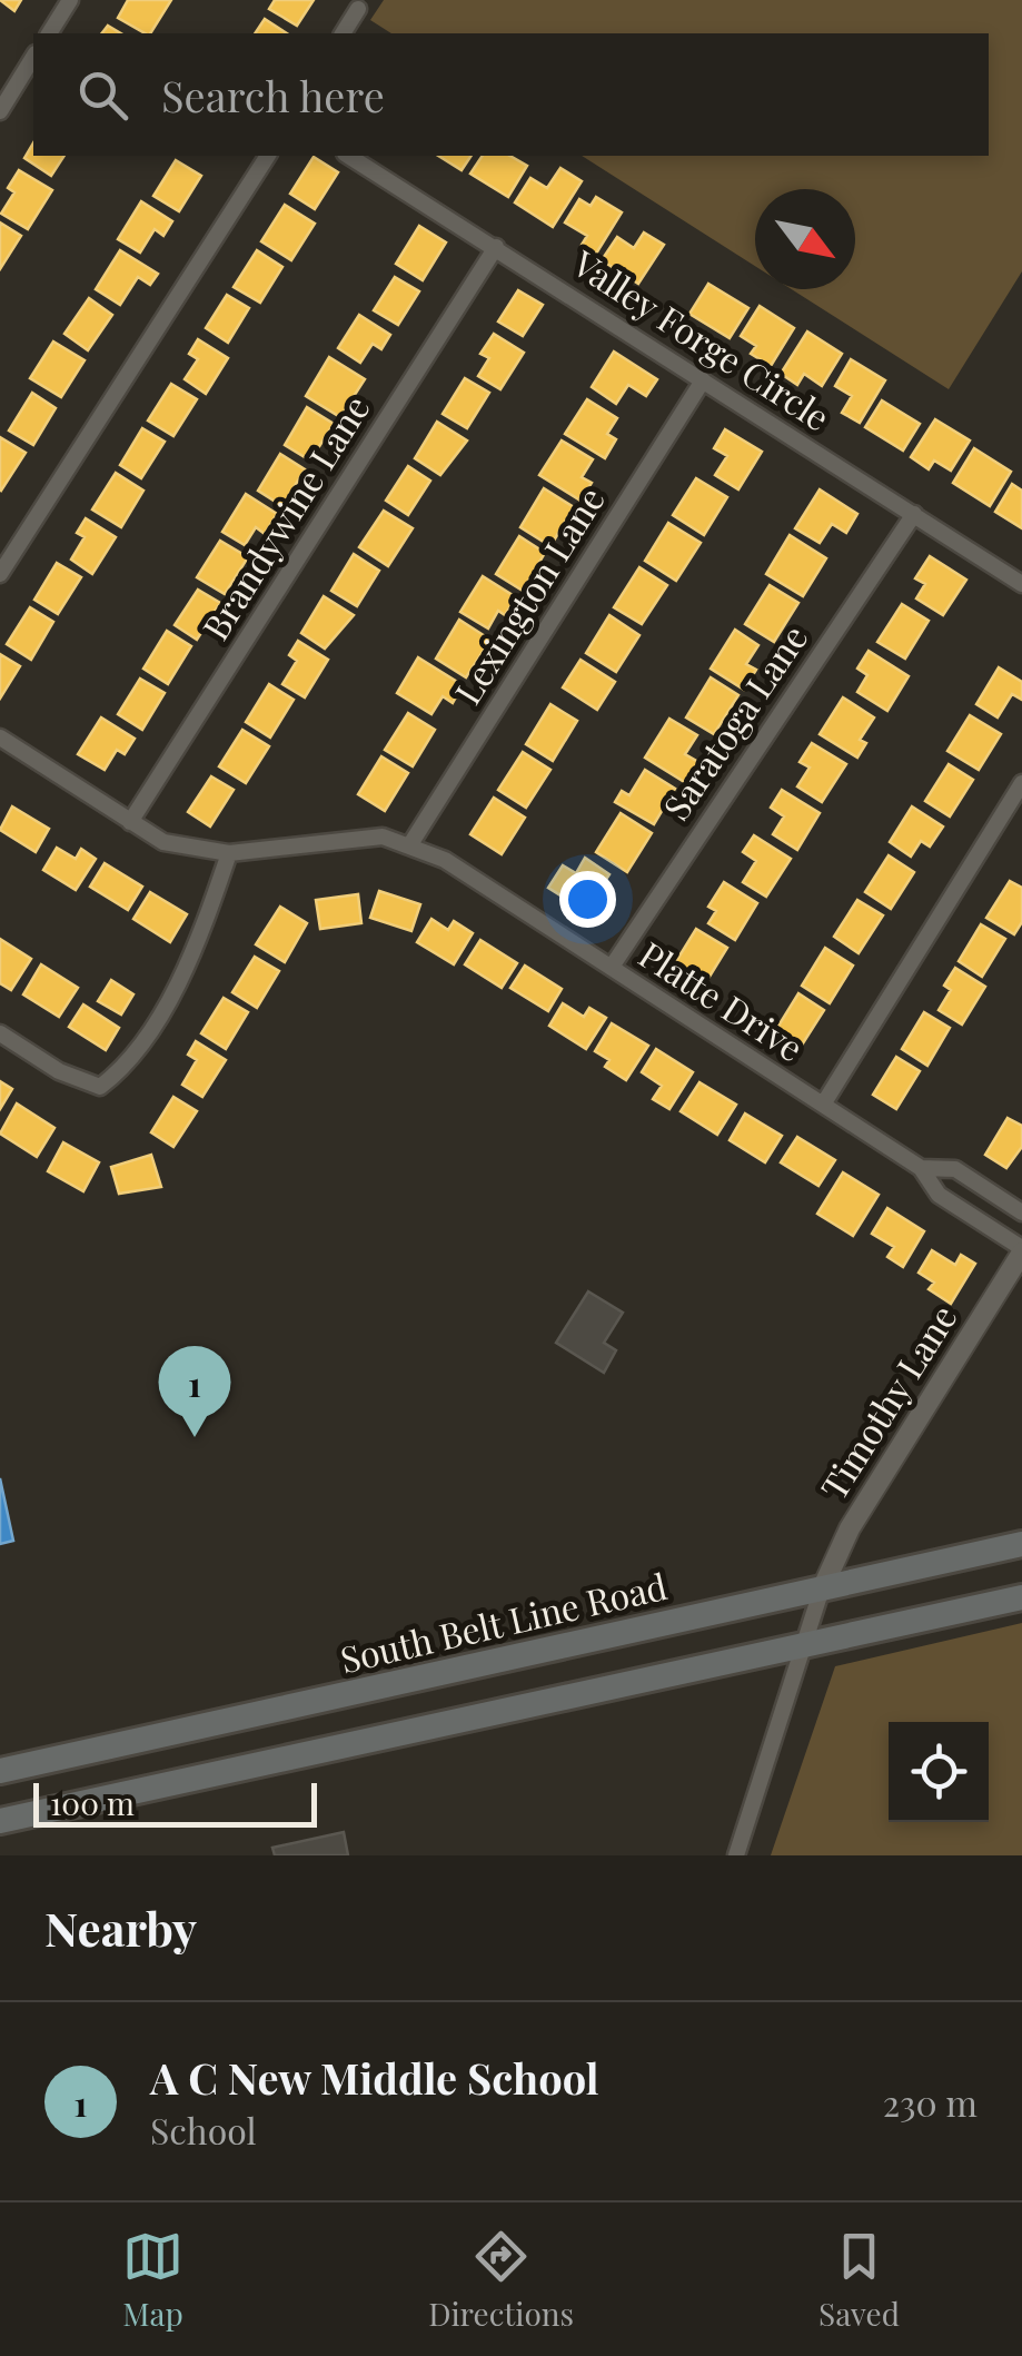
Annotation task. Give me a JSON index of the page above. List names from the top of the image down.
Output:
{
  "streets": {
    "main road": ["South Belt Line Road"],
    "street": [
      "Valley Forge Circle",
      "Brandywine Lane",
      "Lexington Lane",
      "Saratoga Lane",
      "Platte Drive",
      "Timothy Lane"
    ]
  },
  "crossings": [
    ["Valley Forge Circle", "Brandywine Lane"],
    ["Valley Forge Circle", "Lexington Lane"],
    ["Valley Forge Circle", "Saratoga Lane"],
    ["Brandywine Lane", "Platte Drive"],
    ["Lexington Lane", "Platte Drive"],
    ["Saratoga Lane", "Platte Drive"],
    ["Platte Drive", "Timothy Lane"],
    ["Timothy Lane", "South Belt Line Road"]
  ],
  "scale_bar": "100 m",
  "north": "bottom right",
  "page": {
    "search": "Search here",
    "pins": "1",
    "scale": "100 m",
    "heading": "Nearby",
    "list": [
      {
        "mark": "1",
        "name": "A C New Middle School",
        "note": "School",
        "value": "230 m"
      }
    ],
    "nav": ["Map", "Directions", "Saved"]
  }
}
